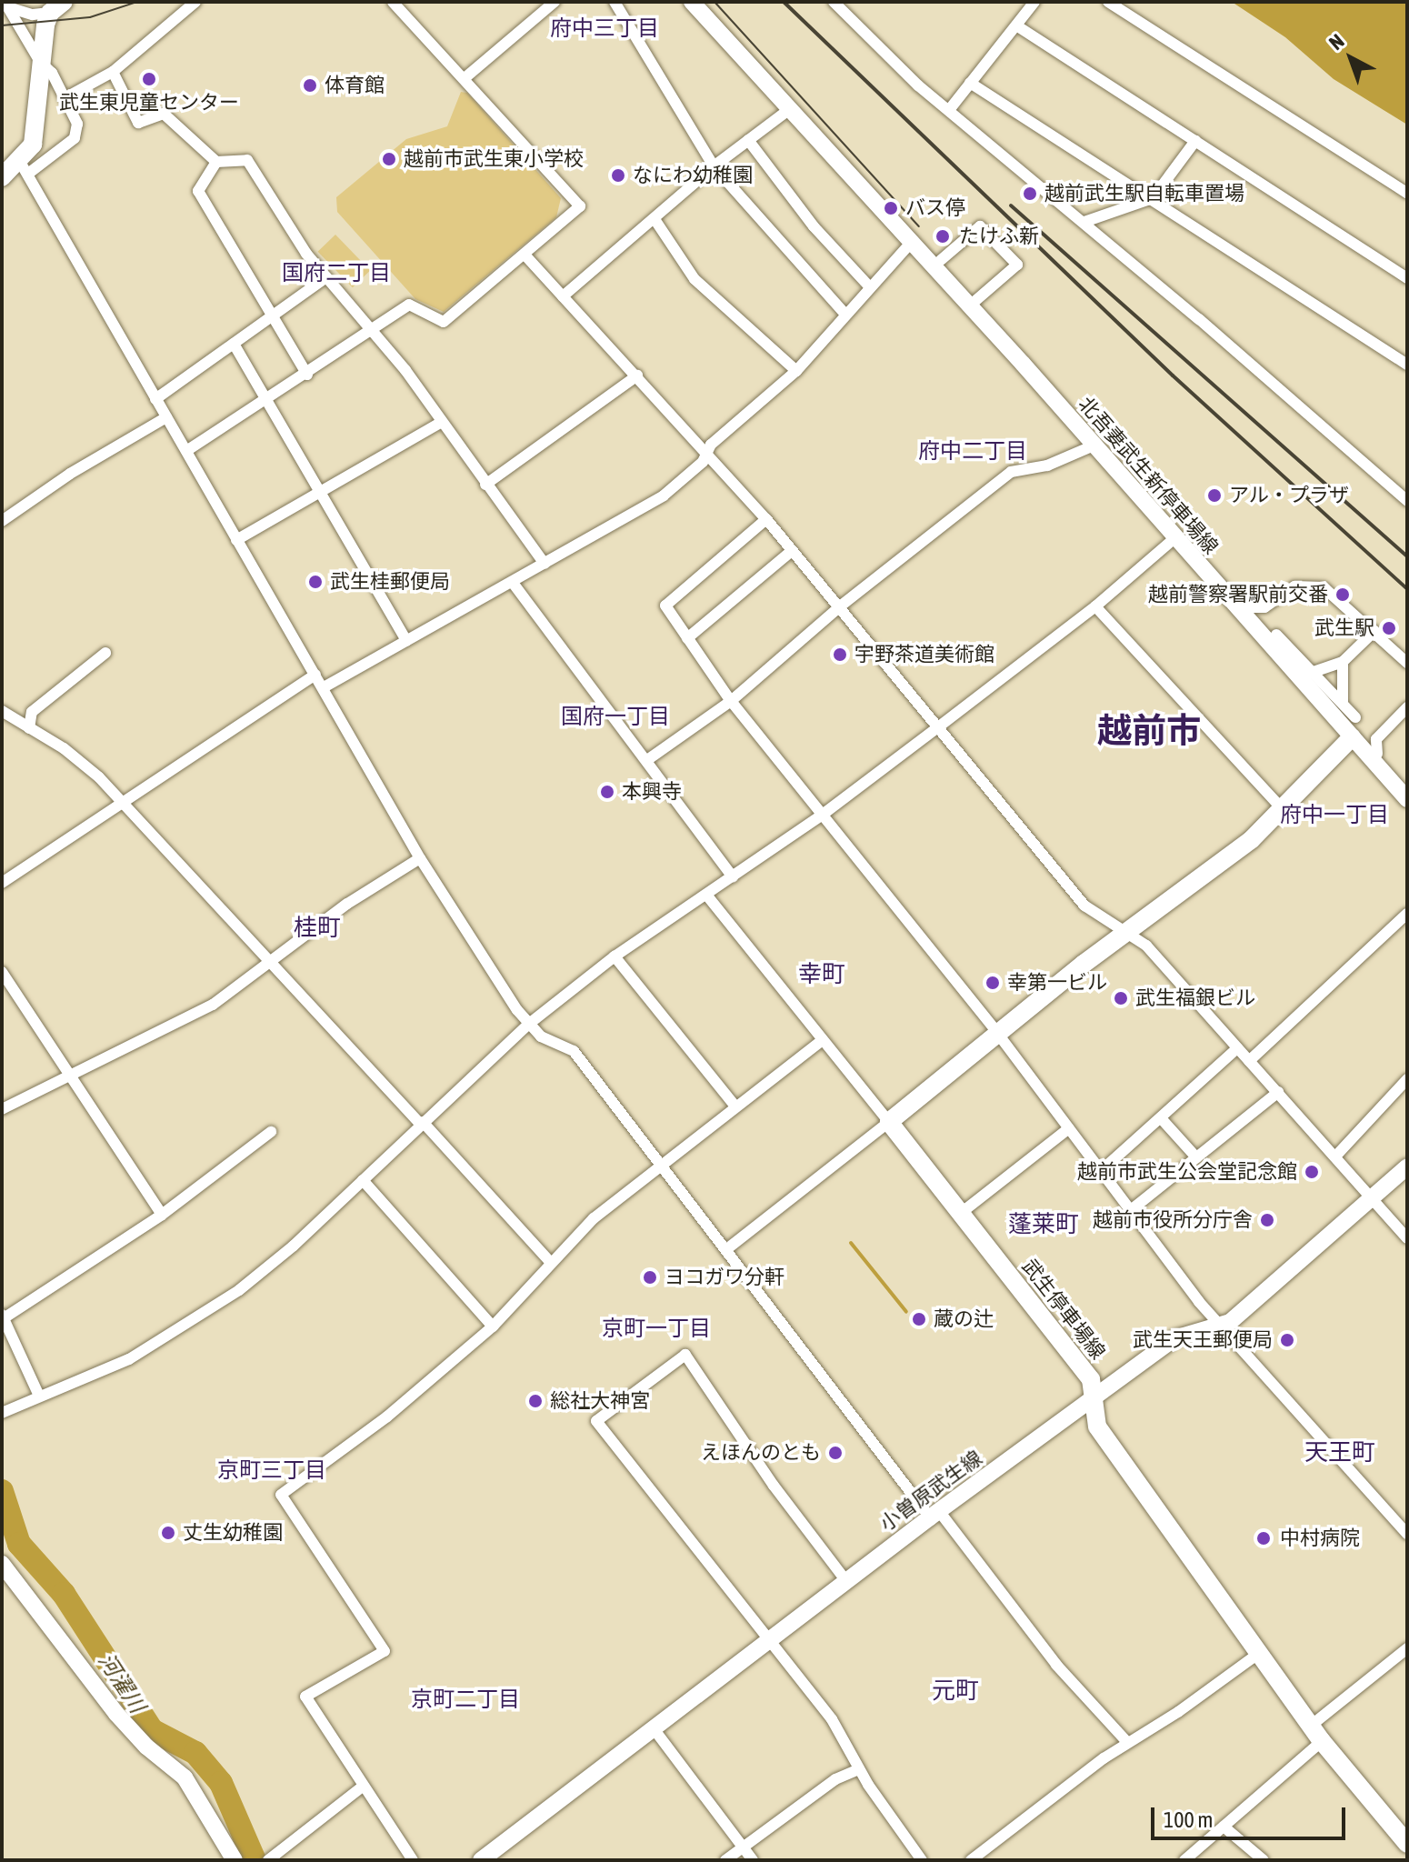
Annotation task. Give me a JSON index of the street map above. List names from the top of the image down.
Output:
{
  "streets": {
    "main road": ["北吾妻武生新停車場線", "武生停車場線", "小曽原武生線"]
  },
  "crossings": [
    ["武生停車場線", "小曽原武生線"]
  ],
  "districts": [
    "府中三丁目",
    "国府二丁目",
    "府中二丁目",
    "国府一丁目",
    "越前市",
    "府中一丁目",
    "桂町",
    "幸町",
    "蓬莱町",
    "京町一丁目",
    "天王町",
    "京町三丁目",
    "元町",
    "京町二丁目"
  ],
  "water": ["河濯川"],
  "places": [
    "武生東児童センター",
    "体育館",
    "越前市武生東小学校",
    "なにわ幼稚園",
    "越前武生駅自転車置場",
    "バス停",
    "たけふ新",
    "アル・プラザ",
    "武生桂郵便局",
    "越前警察署駅前交番",
    "武生駅",
    "宇野茶道美術館",
    "本興寺",
    "幸第一ビル",
    "武生福銀ビル",
    "越前市武生公会堂記念館",
    "越前市役所分庁舎",
    "ヨコガワ分軒",
    "蔵の辻",
    "武生天王郵便局",
    "総社大神宮",
    "えほんのとも",
    "丈生幼稚園",
    "中村病院"
  ],
  "scale_bar": "100 m",
  "north": "top left"
}
